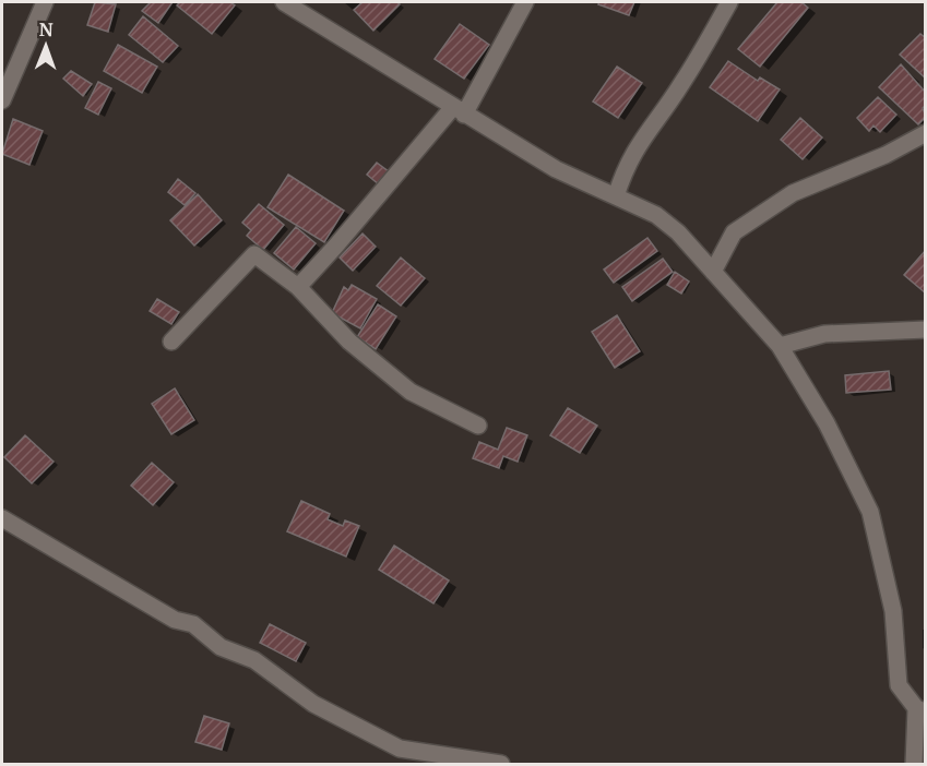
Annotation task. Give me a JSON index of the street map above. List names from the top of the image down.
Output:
{
  "north": "top"
}
